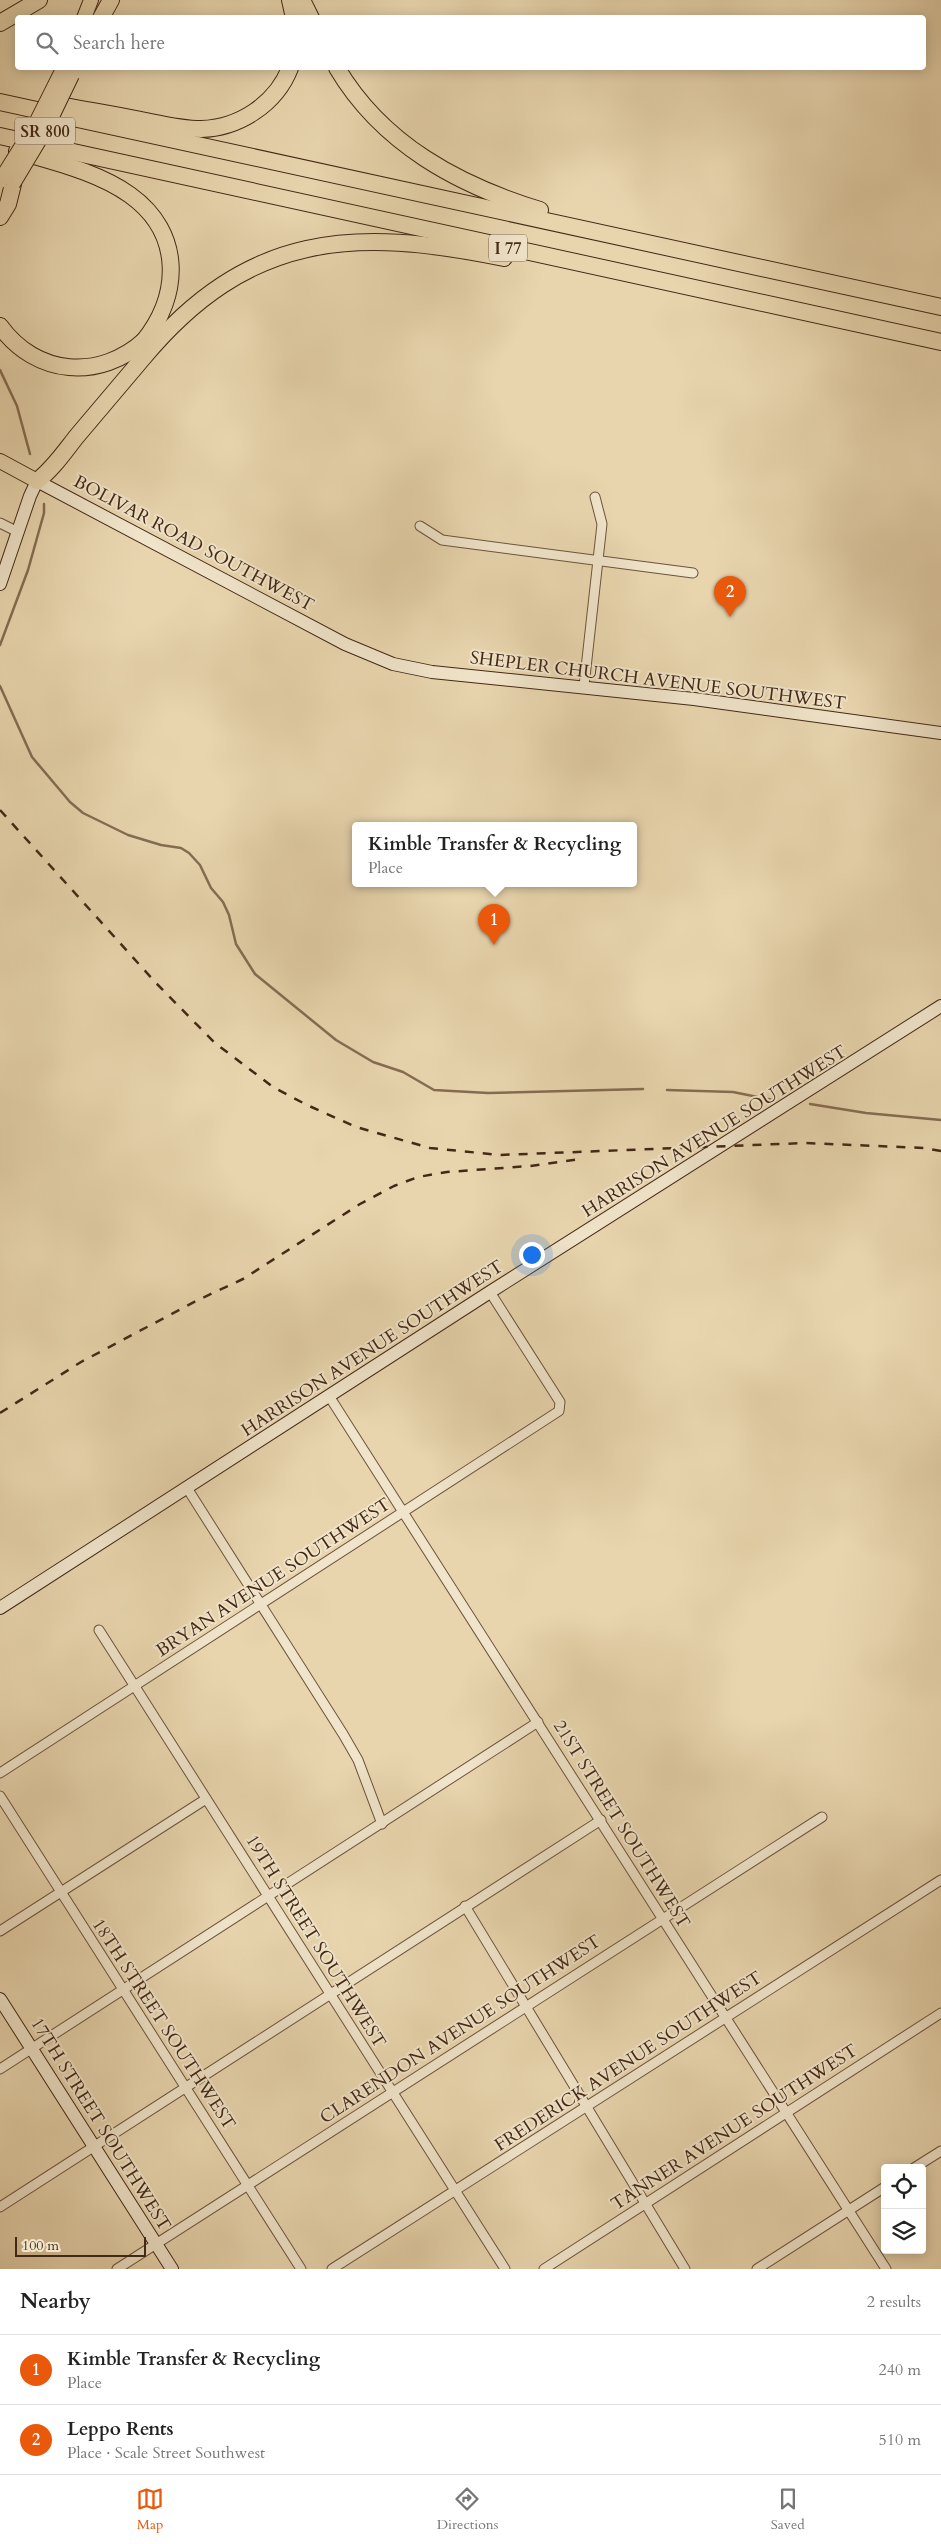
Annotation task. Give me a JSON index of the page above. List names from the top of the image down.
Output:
{
  "streets": {
    "highway": ["I 77"],
    "main road": ["SR 800", "BOLIVAR ROAD SOUTHWEST"],
    "street": [
      "SHEPLER CHURCH AVENUE SOUTHWEST",
      "HARRISON AVENUE SOUTHWEST",
      "BRYAN AVENUE SOUTHWEST",
      "21ST STREET SOUTHWEST",
      "19TH STREET SOUTHWEST",
      "18TH STREET SOUTHWEST",
      "CLARENDON AVENUE SOUTHWEST",
      "FREDERICK AVENUE SOUTHWEST",
      "17TH STREET SOUTHWEST",
      "TANNER AVENUE SOUTHWEST"
    ]
  },
  "crossings": [
    ["BOLIVAR ROAD SOUTHWEST", "SHEPLER CHURCH AVENUE SOUTHWEST"],
    ["HARRISON AVENUE SOUTHWEST", "BRYAN AVENUE SOUTHWEST"],
    ["HARRISON AVENUE SOUTHWEST", "21ST STREET SOUTHWEST"],
    ["BRYAN AVENUE SOUTHWEST", "21ST STREET SOUTHWEST"],
    ["BRYAN AVENUE SOUTHWEST", "19TH STREET SOUTHWEST"],
    ["21ST STREET SOUTHWEST", "CLARENDON AVENUE SOUTHWEST"],
    ["21ST STREET SOUTHWEST", "FREDERICK AVENUE SOUTHWEST"],
    ["21ST STREET SOUTHWEST", "TANNER AVENUE SOUTHWEST"],
    ["19TH STREET SOUTHWEST", "CLARENDON AVENUE SOUTHWEST"],
    ["19TH STREET SOUTHWEST", "FREDERICK AVENUE SOUTHWEST"],
    ["18TH STREET SOUTHWEST", "CLARENDON AVENUE SOUTHWEST"],
    ["CLARENDON AVENUE SOUTHWEST", "17TH STREET SOUTHWEST"]
  ],
  "scale_bar": "100 m",
  "page": {
    "search": "Search here",
    "pins": ["2", "1"],
    "popup": ["Kimble Transfer & Recycling", "Place"],
    "scale": "100 m",
    "heading": ["Nearby", "2 results"],
    "list": [
      {
        "mark": "1",
        "name": "Kimble Transfer & Recycling",
        "note": "Place",
        "value": "240 m"
      },
      {
        "mark": "2",
        "name": "Leppo Rents",
        "note": "Place · Scale Street Southwest",
        "value": "510 m"
      }
    ],
    "nav": ["Map", "Directions", "Saved"]
  }
}
